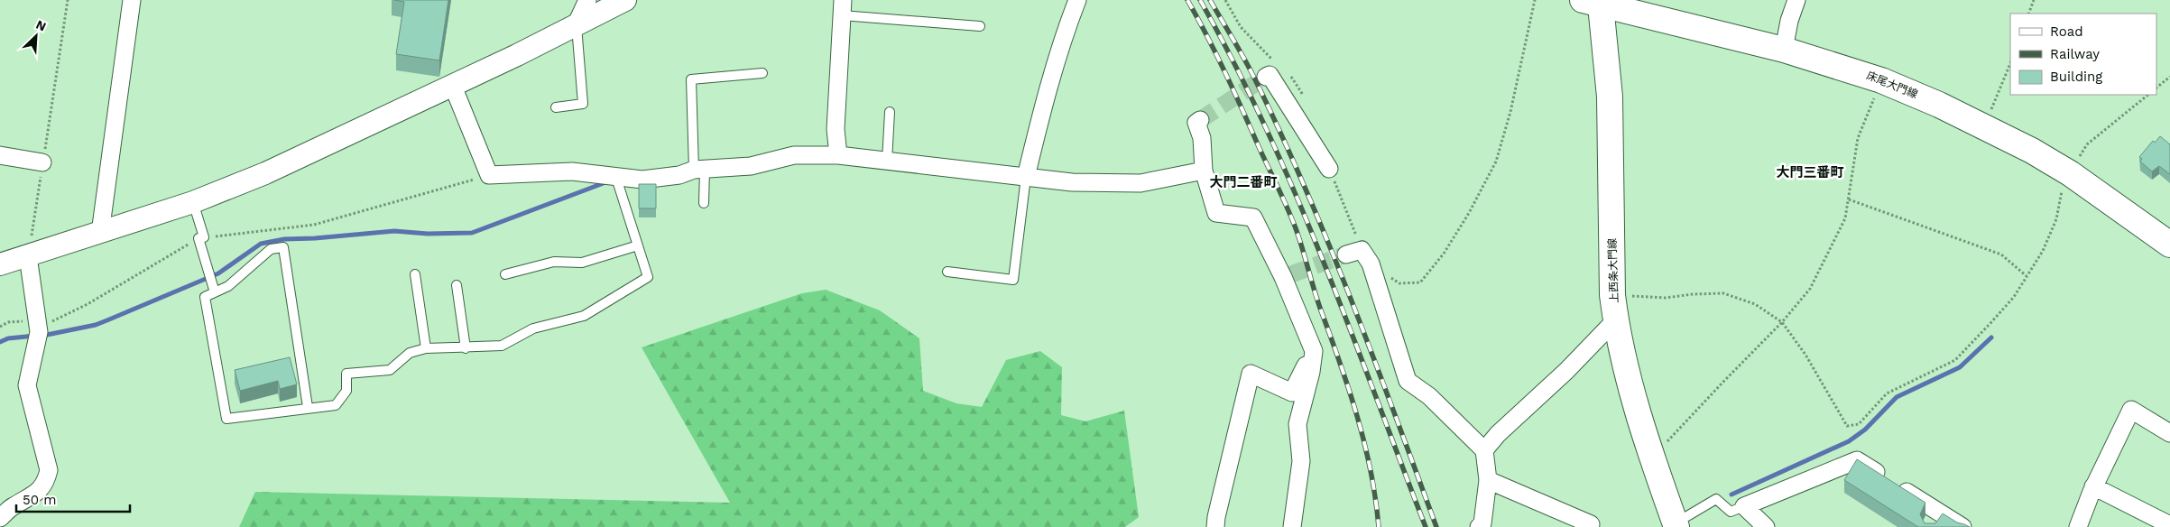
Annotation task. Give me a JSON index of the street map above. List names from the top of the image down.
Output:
{
  "streets": {
    "main road": ["床尾大門線", "上西条大門線"]
  },
  "crossings": [
    ["床尾大門線", "上西条大門線"]
  ],
  "districts": ["大門三番町", "大門二番町"],
  "legend": ["Road", "Railway", "Building"],
  "scale_bar": "50 m",
  "north": "top right"
}
